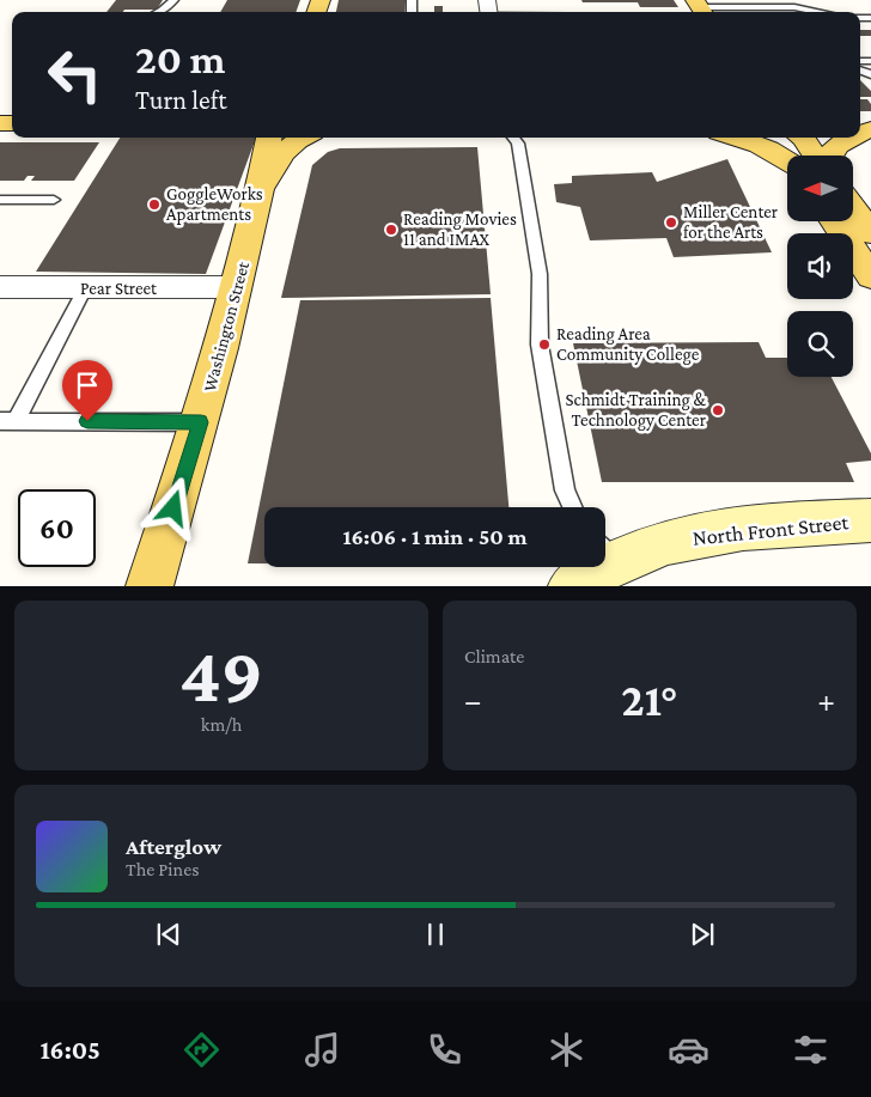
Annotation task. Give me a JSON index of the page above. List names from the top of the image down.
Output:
{
  "streets": {
    "main road": ["Washington Street", "North Front Street"],
    "street": ["Pear Street"]
  },
  "crossings": [
    ["Pear Street", "Washington Street"]
  ],
  "places": [
    "GoggleWorks Apartments",
    "Miller Center for the Arts",
    "Reading Movies 11 and IMAX",
    "Reading Area Community College",
    "Schmidt Training & Technology Center"
  ],
  "north": "left",
  "page": {
    "turn": ["20 m", "Turn left"],
    "limit": "60",
    "trip": "16:06 · 1 min · 50 m",
    "tile": [
      ["49", "km/h"],
      "Climate"
    ],
    "heat": ["−", "21°", "+"],
    "song": ["Afterglow", "The Pines"],
    "tabs": "16:05"
  }
}
